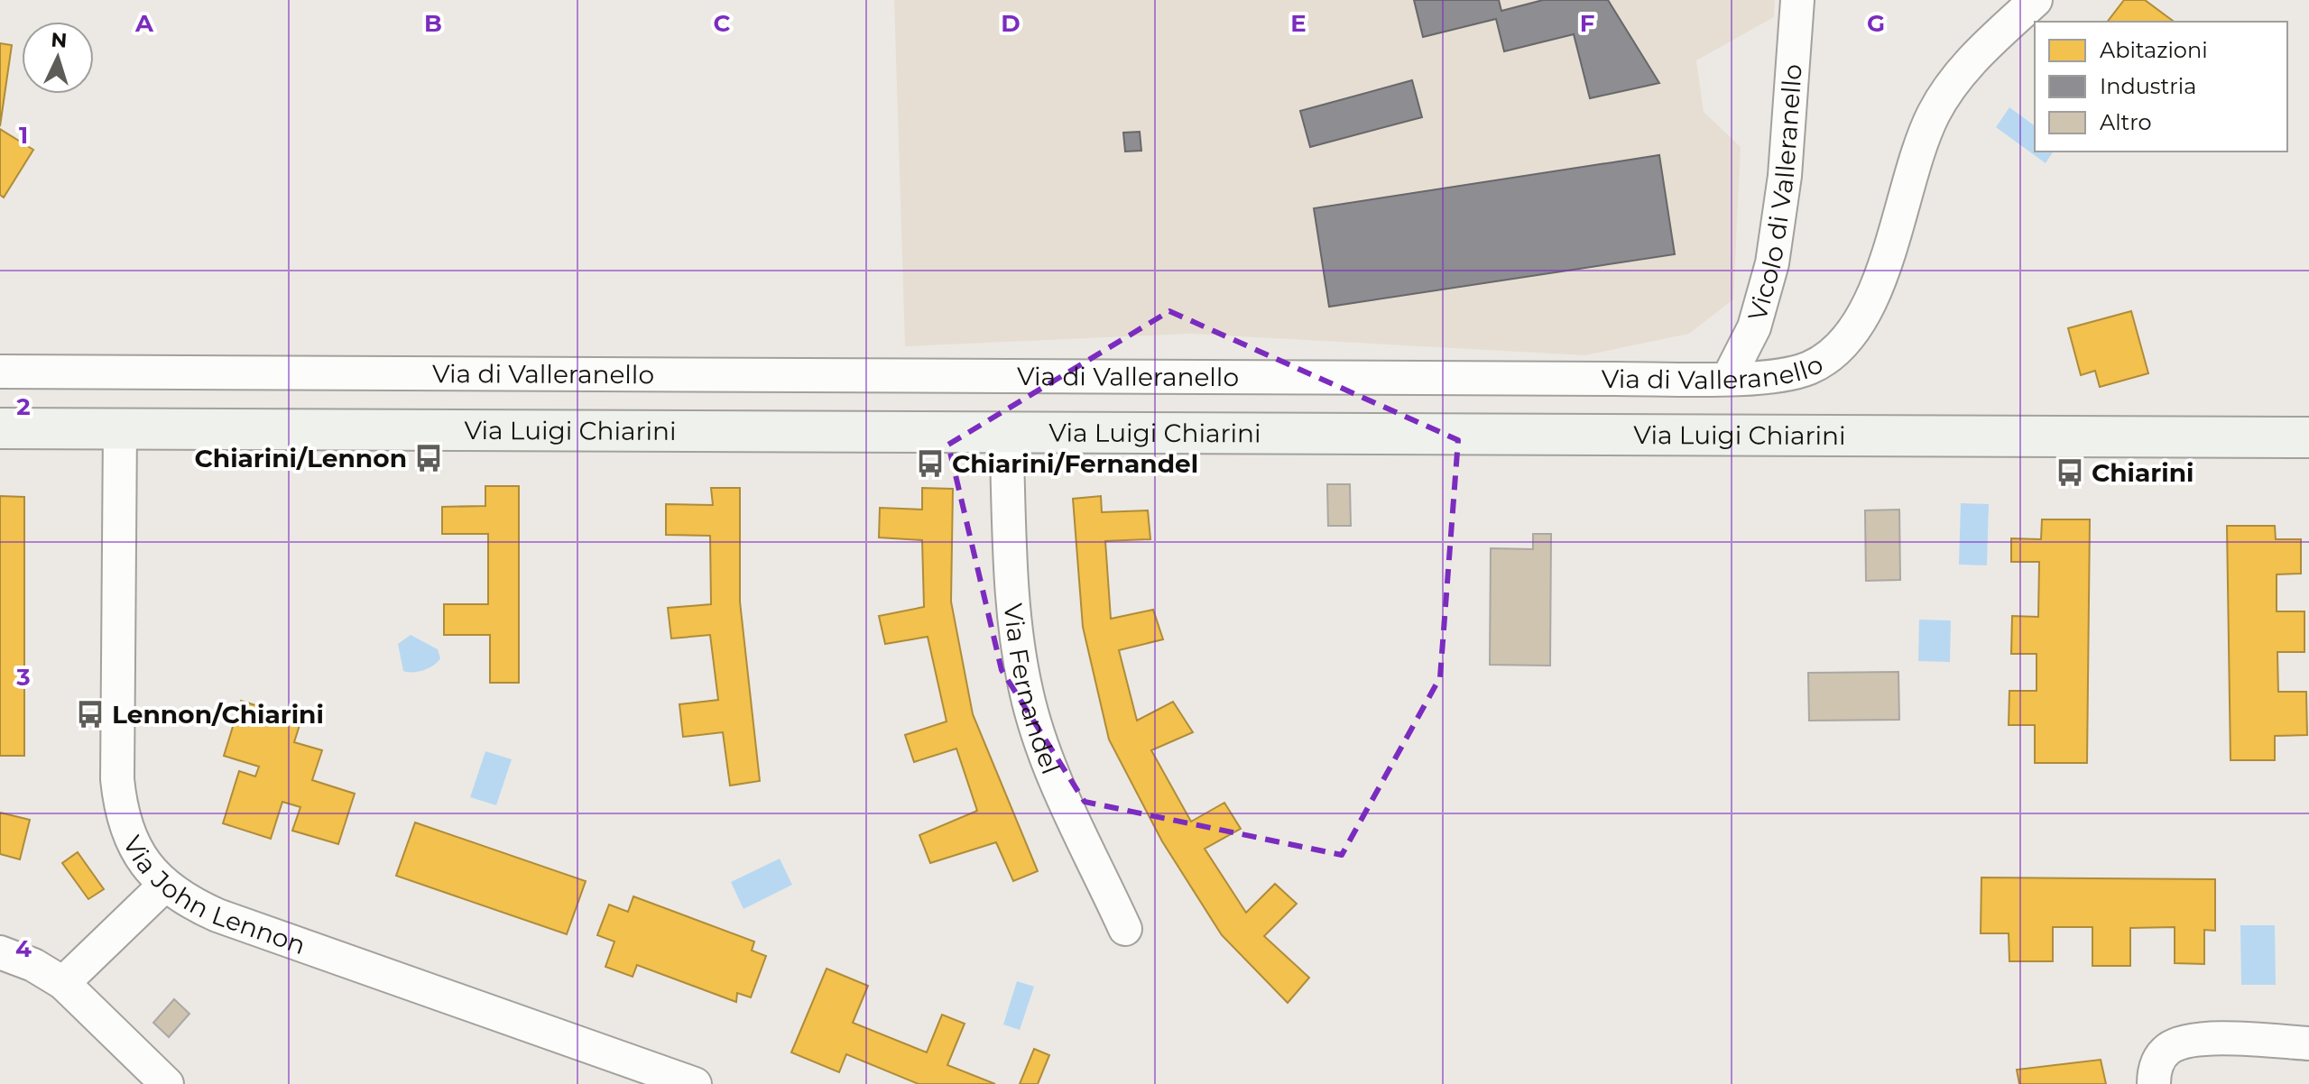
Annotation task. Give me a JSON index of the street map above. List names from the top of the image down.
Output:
{
  "streets": {
    "street": [
      "Vicolo di Valleranello",
      "Via di Valleranello",
      "Via Luigi Chiarini",
      "Via Fernandel",
      "Via John Lennon"
    ]
  },
  "crossings": [
    ["Vicolo di Valleranello", "Via di Valleranello"],
    ["Via Luigi Chiarini", "Via Fernandel"],
    ["Via Luigi Chiarini", "Via John Lennon"]
  ],
  "places": {
    "bus stop": [
      "Chiarini/Lennon",
      "Chiarini/Fernandel",
      "Chiarini",
      "Lennon/Chiarini"
    ]
  },
  "legend": ["Abitazioni", "Industria", "Altro"],
  "north": "top",
  "grid": {
    "columns": [
      "A",
      "B",
      "C",
      "D",
      "E",
      "F",
      "G"
    ],
    "rows": [
      "1",
      "2",
      "3",
      "4"
    ]
  }
}
